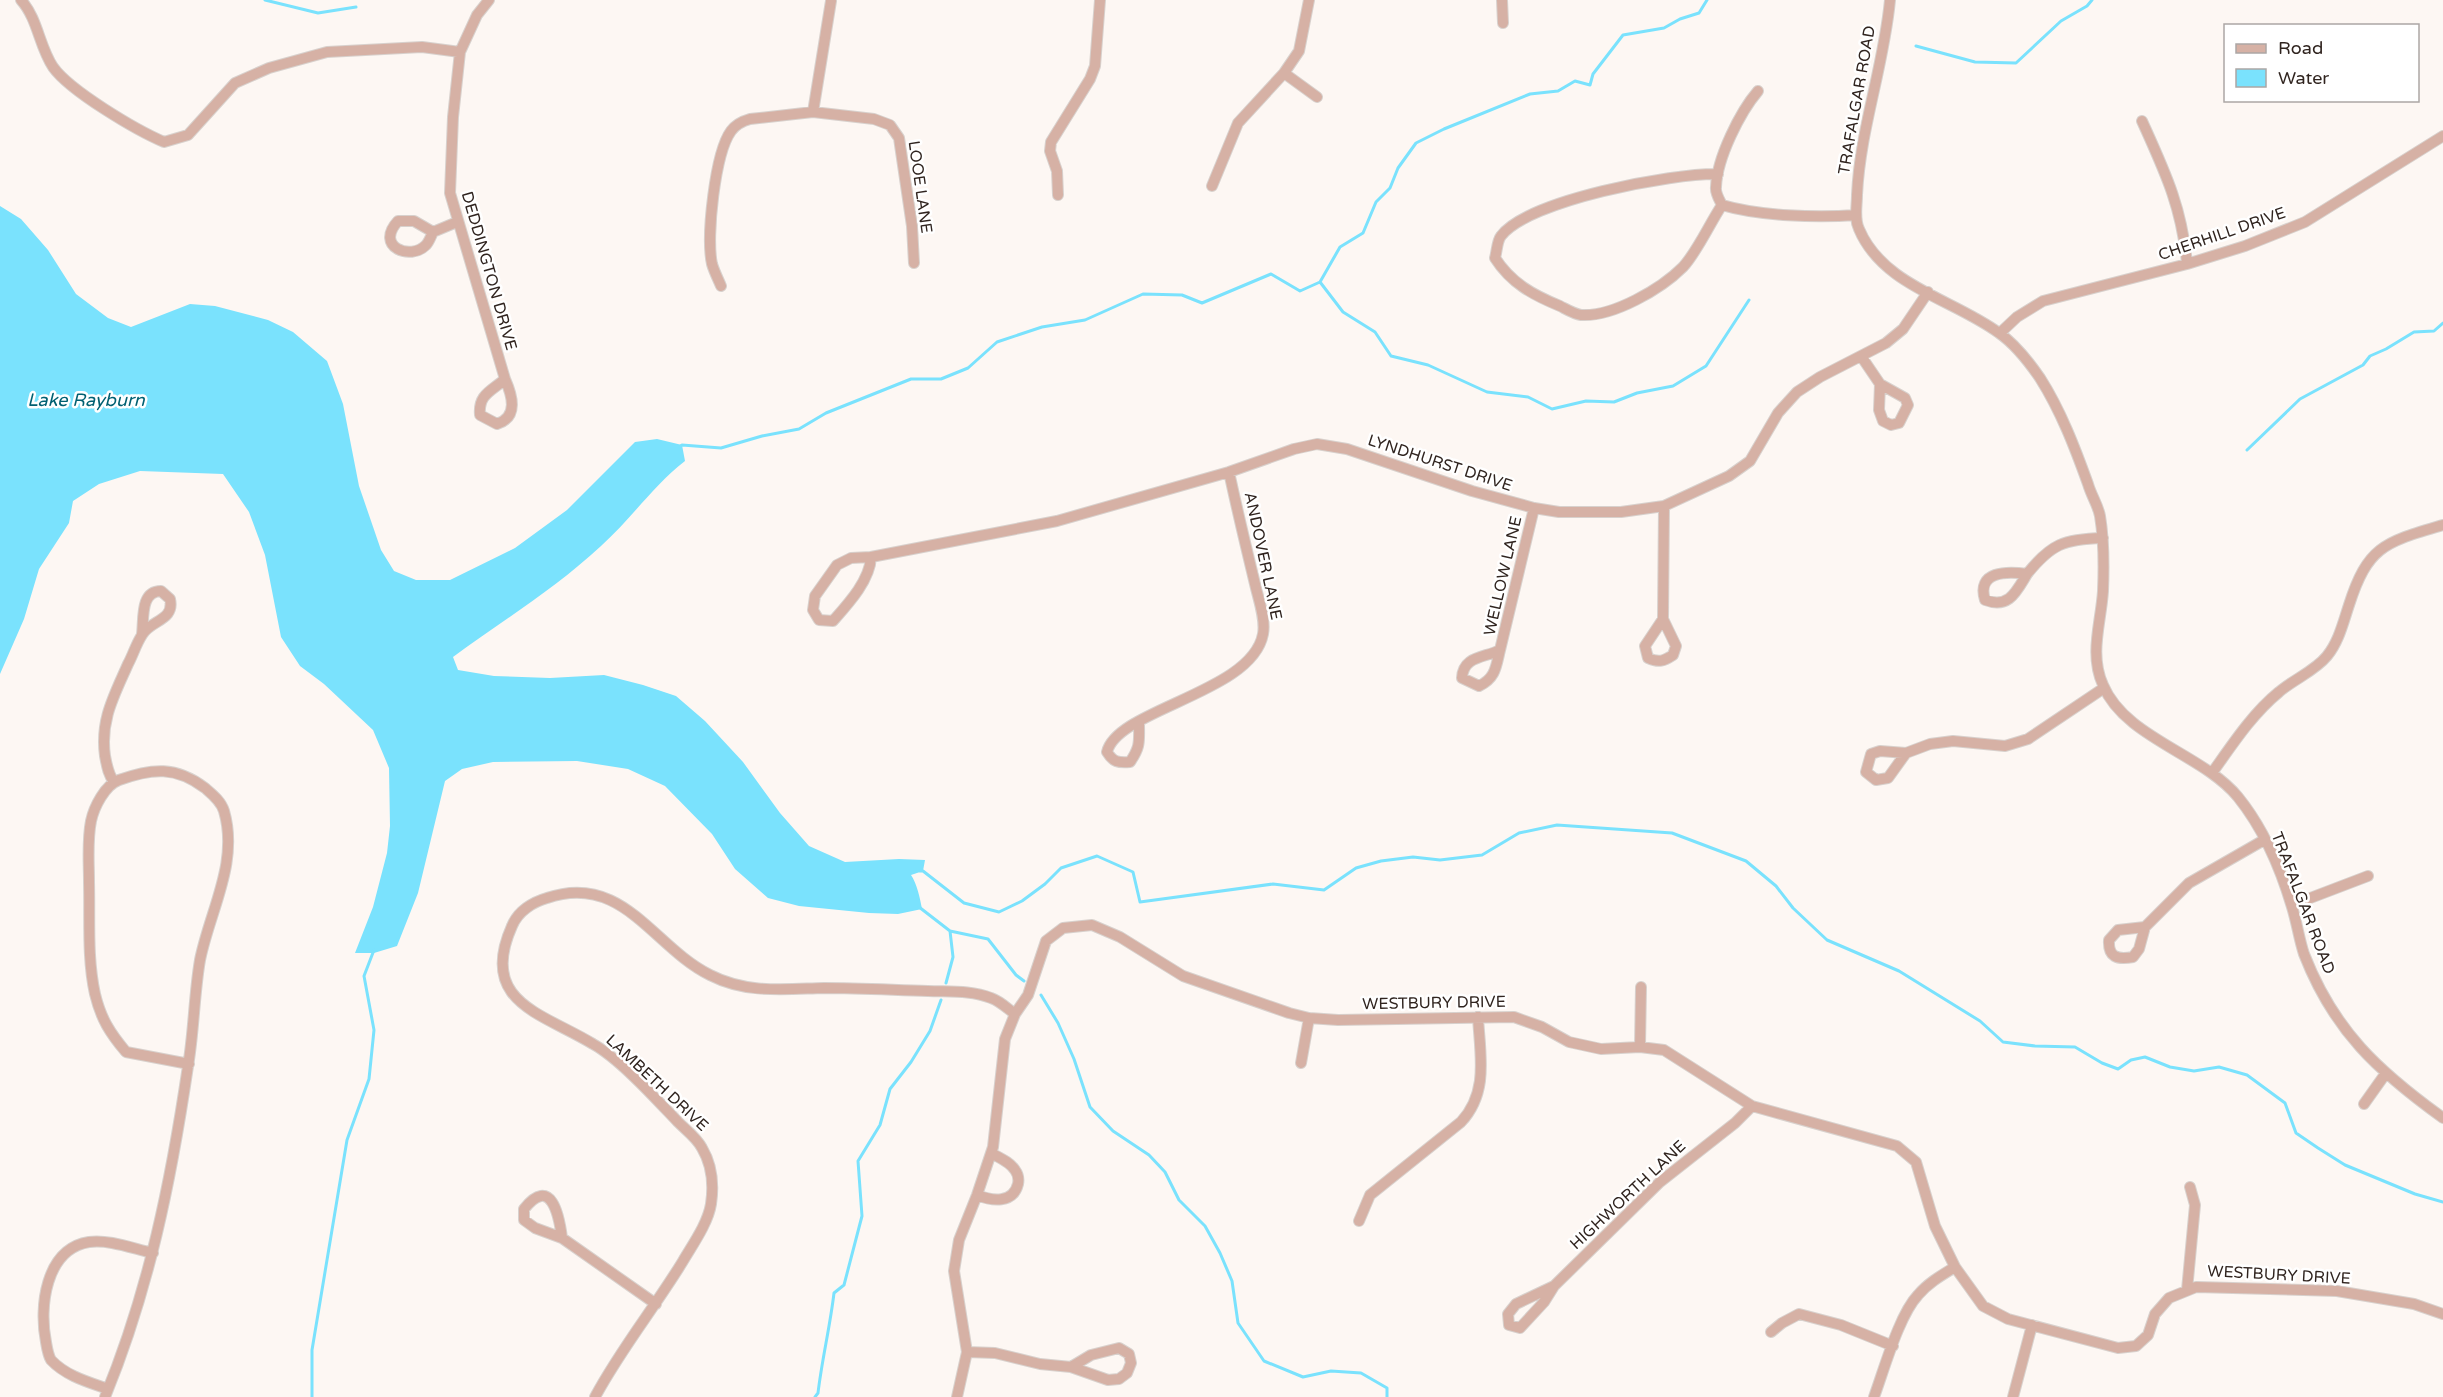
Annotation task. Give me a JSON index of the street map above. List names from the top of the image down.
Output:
{
  "streets": {
    "street": [
      "TRAFALGAR ROAD",
      "LOOE LANE",
      "CHERHILL DRIVE",
      "DEDDINGTON DRIVE",
      "LYNDHURST DRIVE",
      "ANDOVER LANE",
      "WELLOW LANE",
      "WESTBURY DRIVE",
      "LAMBETH DRIVE",
      "HIGHWORTH LANE"
    ]
  },
  "crossings": [
    ["TRAFALGAR ROAD", "CHERHILL DRIVE"],
    ["TRAFALGAR ROAD", "LYNDHURST DRIVE"],
    ["LYNDHURST DRIVE", "ANDOVER LANE"],
    ["LYNDHURST DRIVE", "WELLOW LANE"],
    ["WESTBURY DRIVE", "LAMBETH DRIVE"],
    ["WESTBURY DRIVE", "HIGHWORTH LANE"]
  ],
  "water": ["Lake Rayburn"],
  "legend": ["Road", "Water"]
}
